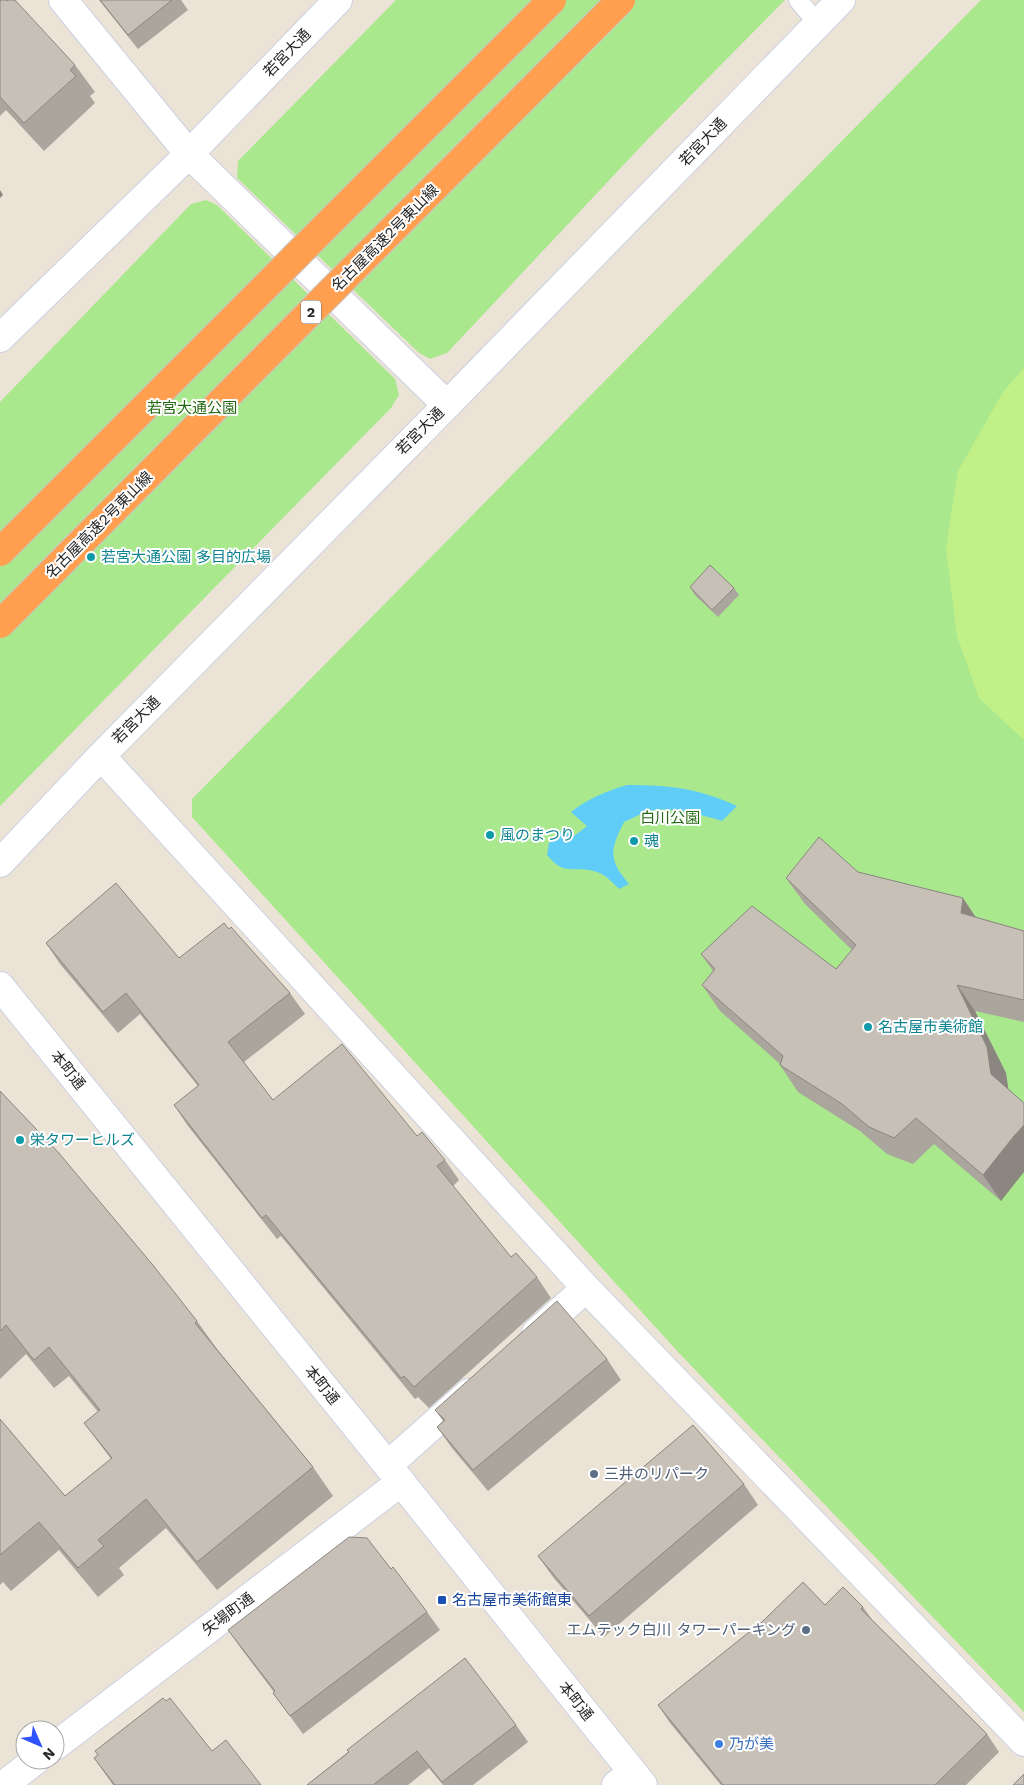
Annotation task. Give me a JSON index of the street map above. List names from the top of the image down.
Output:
{
  "streets": {
    "highway": ["名古屋高速2号東山線", "2"],
    "street": ["若宮大通", "本町通", "矢場町通"]
  },
  "crossings": [
    ["本町通", "矢場町通"]
  ],
  "parks": ["若宮大通公園", "白川公園"],
  "places": {
    "other": [
      "若宮大通公園 多目的広場",
      "風のまつり",
      "魂",
      "名古屋市美術館",
      "栄タワーヒルズ",
      "三井のリパーク",
      "エムテック白川 タワーパーキング",
      "乃が美"
    ],
    "transit": ["名古屋市美術館東"]
  },
  "north": "bottom right"
}
